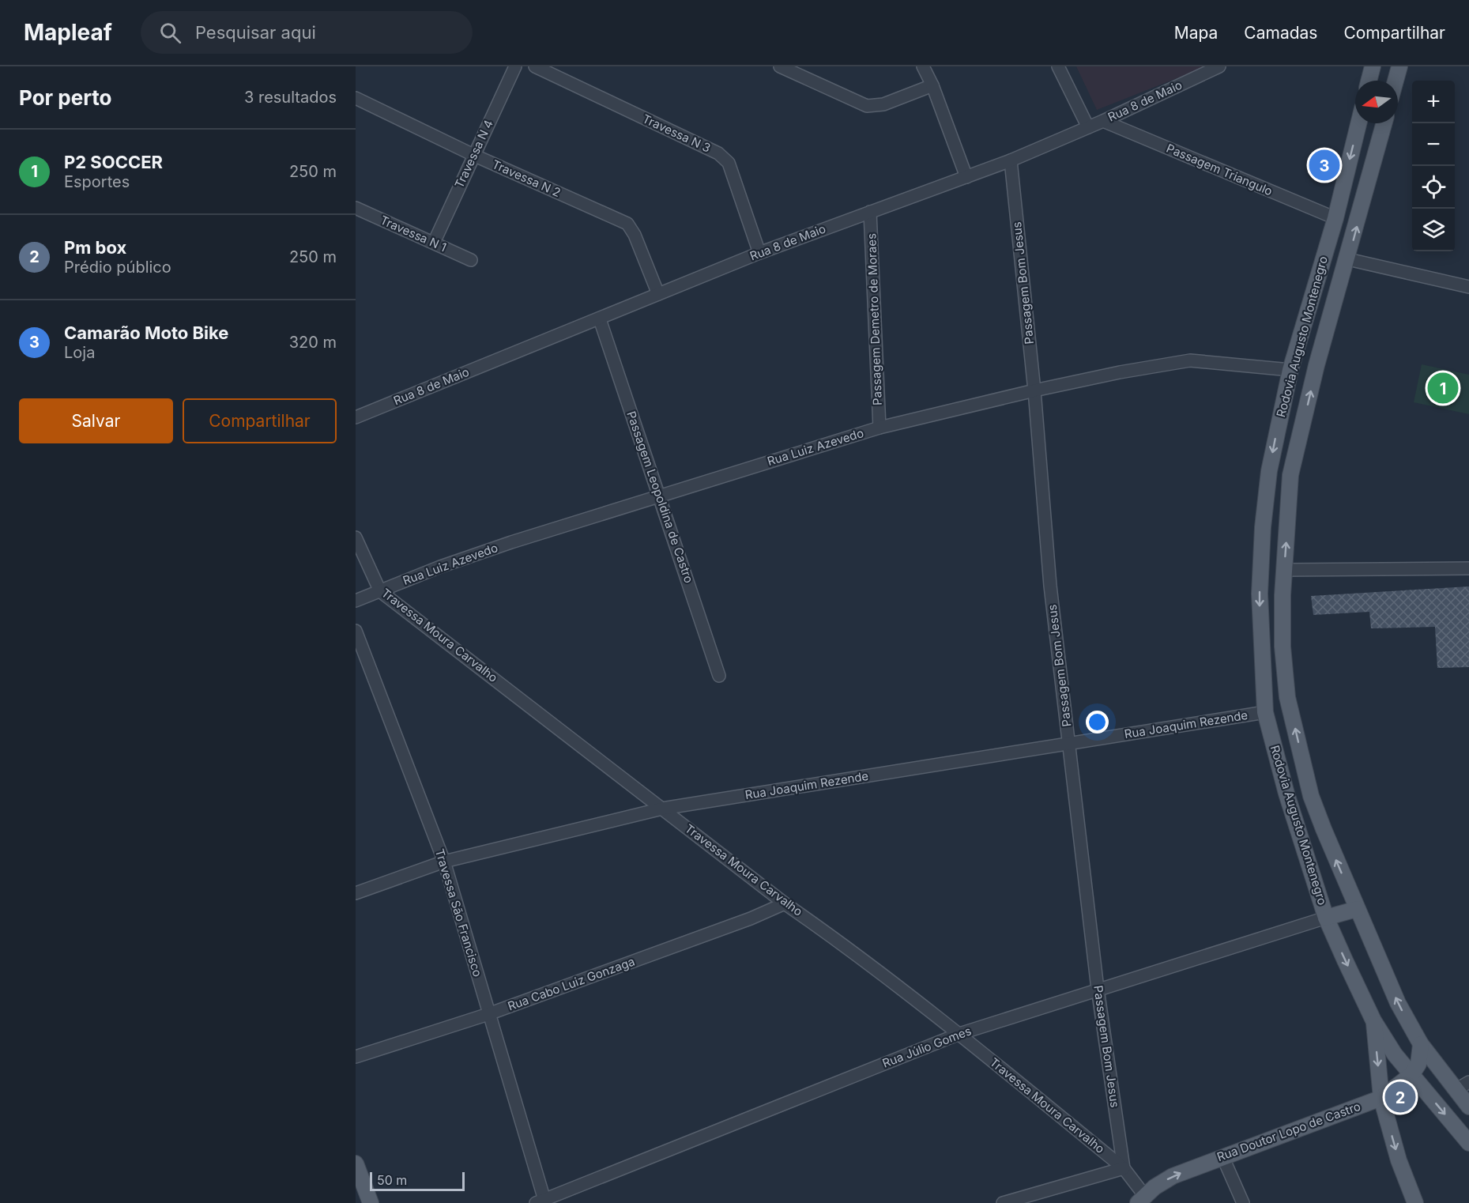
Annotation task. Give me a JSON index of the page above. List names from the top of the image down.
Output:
{
  "streets": {
    "main road": ["Rodovia Augusto Montenegro", "Rua Doutor Lopo de Castro"],
    "street": [
      "Rua 8 de Maio",
      "Travessa N 3",
      "Travessa N 4",
      "Passagem Triangulo",
      "Travessa N 2",
      "Travessa N 1",
      "Passagem Bom Jesus",
      "Passagem Demetro de Moraes",
      "Rua Luiz Azevedo",
      "Passagem Leopoldina de Castro",
      "Travessa Moura Carvalho",
      "Rua Joaquim Rezende",
      "Travessa São Francisco",
      "Rua Cabo Luiz Gonzaga",
      "Rua Júlio Gomes"
    ]
  },
  "crossings": [
    ["Rua 8 de Maio", "Travessa N 3"],
    ["Rua 8 de Maio", "Passagem Triangulo"],
    ["Rua 8 de Maio", "Travessa N 2"],
    ["Rua 8 de Maio", "Passagem Bom Jesus"],
    ["Rua 8 de Maio", "Passagem Demetro de Moraes"],
    ["Rua 8 de Maio", "Passagem Leopoldina de Castro"],
    ["Travessa N 4", "Travessa N 2"],
    ["Travessa N 4", "Travessa N 1"],
    ["Passagem Triangulo", "Rodovia Augusto Montenegro"],
    ["Passagem Bom Jesus", "Rua Luiz Azevedo"],
    ["Passagem Bom Jesus", "Travessa Moura Carvalho"],
    ["Passagem Bom Jesus", "Rua Joaquim Rezende"],
    ["Passagem Bom Jesus", "Rua Júlio Gomes"],
    ["Passagem Demetro de Moraes", "Rua Luiz Azevedo"],
    ["Rodovia Augusto Montenegro", "Rua Luiz Azevedo"],
    ["Rodovia Augusto Montenegro", "Rua Joaquim Rezende"],
    ["Rodovia Augusto Montenegro", "Rua Júlio Gomes"],
    ["Rodovia Augusto Montenegro", "Rua Doutor Lopo de Castro"],
    ["Rua Luiz Azevedo", "Passagem Leopoldina de Castro"],
    ["Rua Luiz Azevedo", "Travessa Moura Carvalho"],
    ["Travessa Moura Carvalho", "Rua Joaquim Rezende"],
    ["Travessa Moura Carvalho", "Rua Cabo Luiz Gonzaga"],
    ["Travessa Moura Carvalho", "Rua Júlio Gomes"],
    ["Travessa Moura Carvalho", "Rua Doutor Lopo de Castro"],
    ["Rua Joaquim Rezende", "Travessa São Francisco"],
    ["Travessa São Francisco", "Rua Cabo Luiz Gonzaga"],
    ["Travessa São Francisco", "Rua Júlio Gomes"]
  ],
  "scale_bar": "50 m",
  "north": "left",
  "page": {
    "header": "Mapleaf",
    "search": "Pesquisar aqui",
    "nav": ["Mapa", "Camadas", "Compartilhar"],
    "heading": ["Por perto", "3 resultados"],
    "map_buttons": ["+", "−"],
    "list": [
      {
        "mark": "1",
        "name": "P2 SOCCER",
        "note": "Esportes",
        "value": "250 m"
      },
      {
        "mark": "2",
        "name": "Pm box",
        "note": "Prédio público",
        "value": "250 m"
      },
      {
        "mark": "3",
        "name": "Camarão Moto Bike",
        "note": "Loja",
        "value": "320 m"
      }
    ],
    "pins": ["3", "1", "2"],
    "buttons": ["Salvar", "Compartilhar"],
    "scale": "50 m"
  }
}
